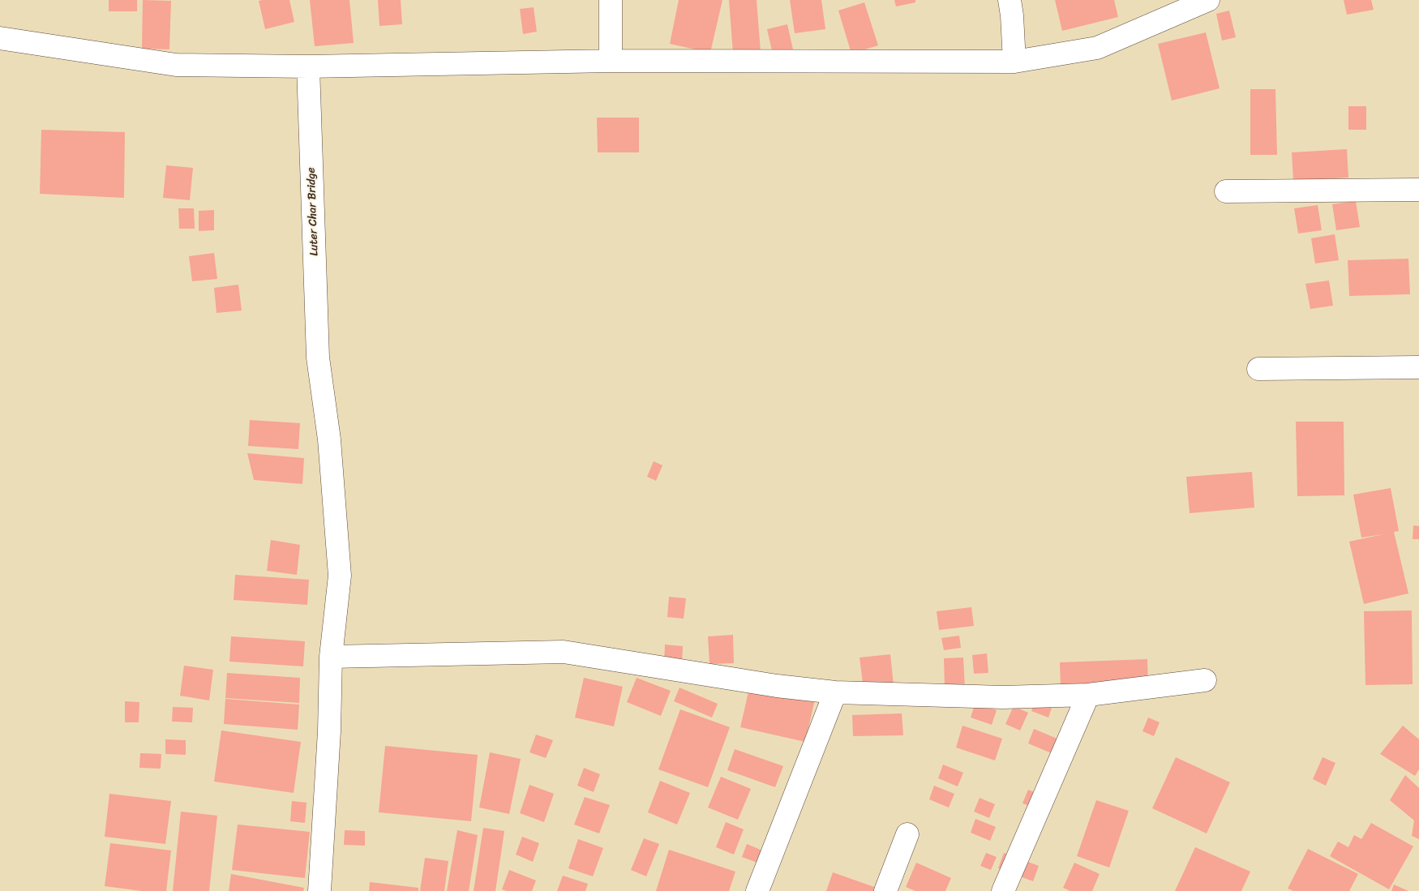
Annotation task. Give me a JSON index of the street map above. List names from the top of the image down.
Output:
{
  "streets": {
    "street": ["Luter Char Bridge"]
  }
}
